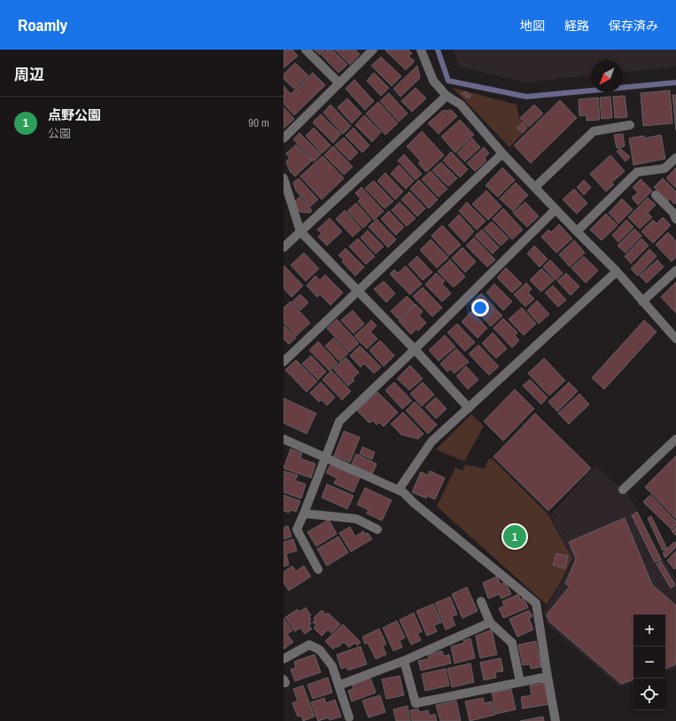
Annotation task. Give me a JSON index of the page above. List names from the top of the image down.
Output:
{
  "north": "bottom left",
  "page": {
    "header": "Roamly",
    "nav": ["地図", "経路", "保存済み"],
    "heading": "周辺",
    "list": [
      {
        "mark": "1",
        "name": "点野公園",
        "note": "公園",
        "value": "90 m"
      }
    ],
    "pins": "1",
    "map_buttons": ["+", "−"]
  }
}
